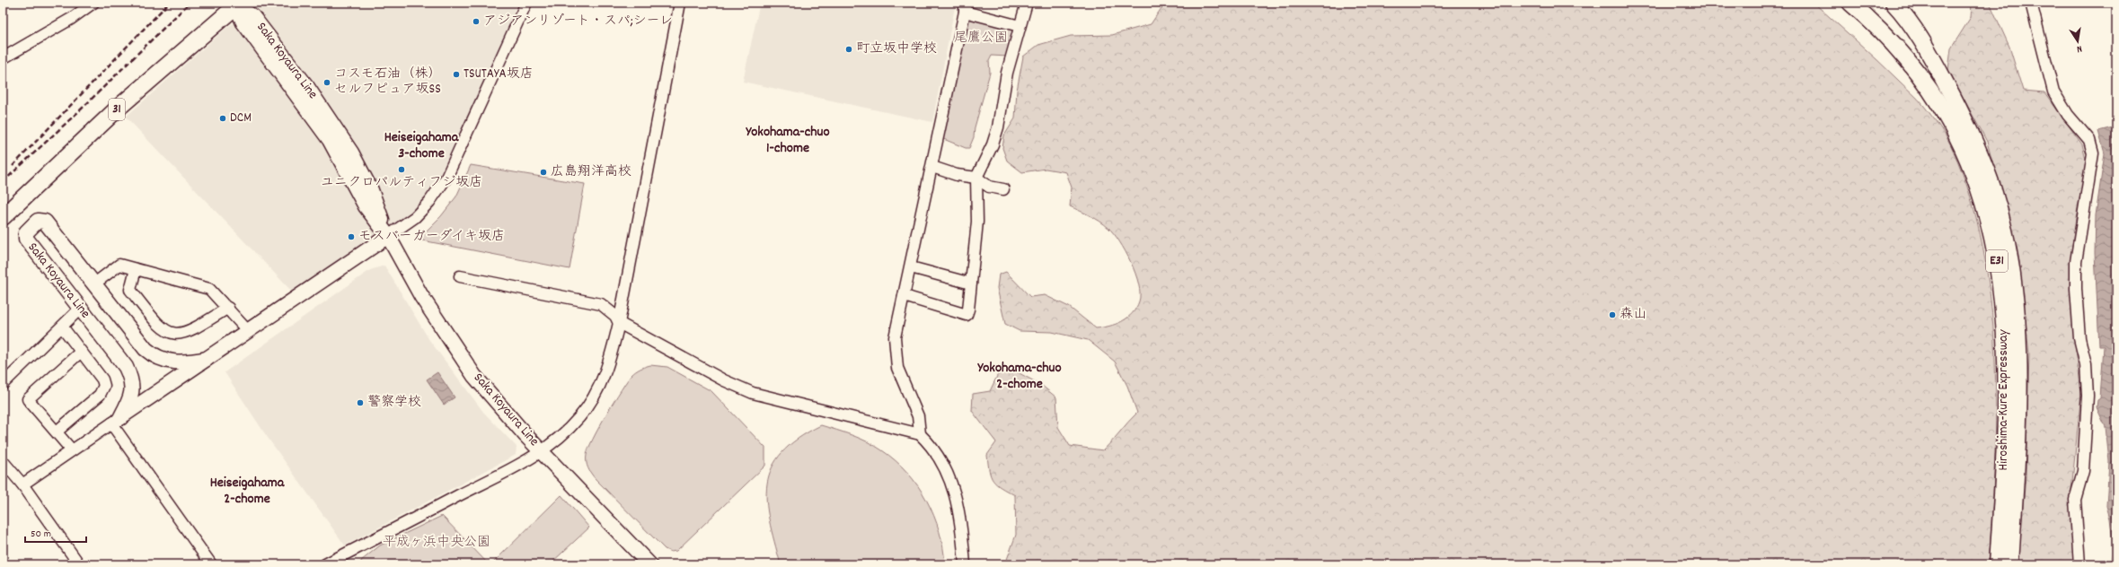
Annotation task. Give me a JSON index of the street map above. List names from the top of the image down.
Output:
{
  "streets": {
    "highway": ["31", "E31", "Hiroshima-Kure Expressway"],
    "main road": ["Saka Koyaura Line"]
  },
  "crossings": [
    ["Saka Koyaura Line", "31"]
  ],
  "districts": [
    "Yokohama-chuo 1-chome",
    "Heiseigahama 3-chome",
    "Yokohama-chuo 2-chome",
    "Heiseigahama 2-chome"
  ],
  "parks": ["尾鷹公園", "平成ヶ浜中央公園"],
  "places": [
    "アジアンリゾート・スパ;シーレ",
    "町立坂中学校",
    "TSUTAYA坂店",
    "コスモ石油（株） セルフピュア坂SS",
    "DCM",
    "ユニクロパルティフジ坂店",
    "広島翔洋高校",
    "モスバーガーダイキ坂店",
    "森山",
    "警察学校"
  ],
  "scale_bar": "50 m",
  "north": "bottom"
}
